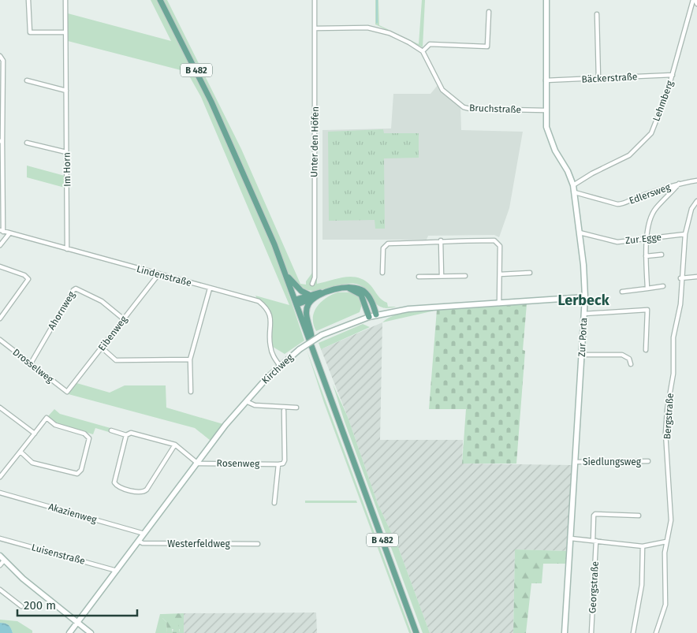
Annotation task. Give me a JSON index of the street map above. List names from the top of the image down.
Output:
{
  "streets": {
    "main road": ["B 482"],
    "street": [
      "Bäckerstraße",
      "Lehmberg",
      "Bruchstraße",
      "Unter den Höfen",
      "Im Horn",
      "Edlersweg",
      "Zur Egge",
      "Lindenstraße",
      "Ahornweg",
      "Eibenweg",
      "Zur Porta",
      "Drosselweg",
      "Kirchweg",
      "Bergstraße",
      "Siedlungsweg",
      "Rosenweg",
      "Akazienweg",
      "Westerfeldweg",
      "Luisenstraße",
      "Georgstraße"
    ]
  },
  "crossings": [
    ["Bäckerstraße", "Lehmberg"],
    ["Bäckerstraße", "Zur Porta"],
    ["Lehmberg", "Zur Porta"],
    ["Bruchstraße", "Zur Porta"],
    ["Im Horn", "Lindenstraße"],
    ["Edlersweg", "Zur Porta"],
    ["Zur Egge", "Zur Porta"],
    ["Zur Egge", "Bergstraße"],
    ["Lindenstraße", "Eibenweg"],
    ["Lindenstraße", "Kirchweg"],
    ["Ahornweg", "Eibenweg"],
    ["Ahornweg", "Drosselweg"],
    ["Eibenweg", "Drosselweg"],
    ["Zur Porta", "Kirchweg"],
    ["Zur Porta", "Siedlungsweg"],
    ["Kirchweg", "Rosenweg"],
    ["Kirchweg", "Akazienweg"],
    ["Kirchweg", "Westerfeldweg"],
    ["Kirchweg", "Luisenstraße"]
  ],
  "districts": ["Lerbeck"],
  "scale_bar": "200 m"
}
